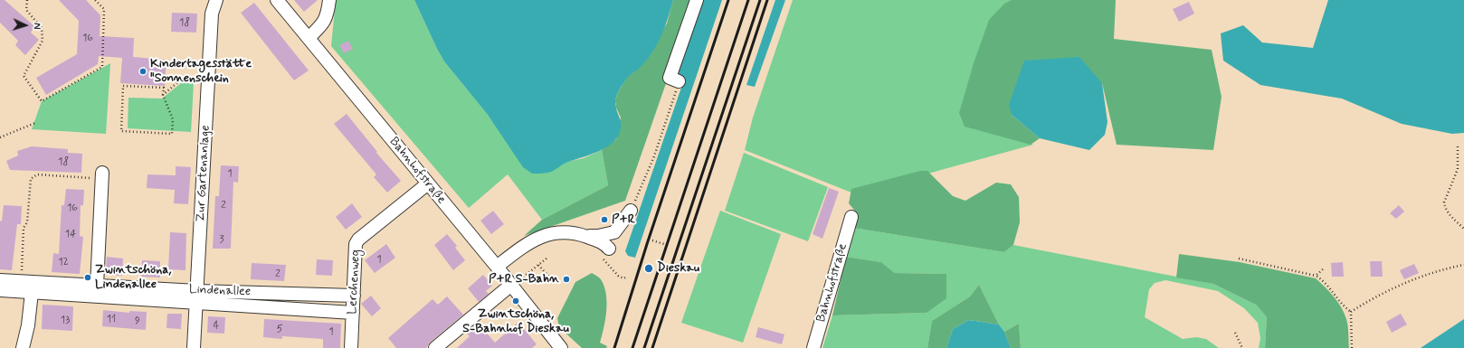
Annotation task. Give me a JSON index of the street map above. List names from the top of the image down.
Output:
{
  "streets": {
    "street": [
      "Bahnhofstraße",
      "Zur Gartenanlage",
      "Lerchenweg",
      "Lindenallee"
    ]
  },
  "crossings": [
    ["Bahnhofstraße", "Lerchenweg"],
    ["Zur Gartenanlage", "Lindenallee"],
    ["Lerchenweg", "Lindenallee"]
  ],
  "places": [
    "Kindertagesstätte \"Sonnenschein",
    "P+R",
    "Dieskau",
    "Zwintschöna, Lindenallee",
    "P+R S-Bahn",
    "Zwintschöna, S-Bahnhof Dieskau"
  ],
  "house_numbers": [
    "18",
    "16",
    "18",
    "1",
    "2",
    "16",
    "14",
    "3",
    "1",
    "12",
    "2",
    "11",
    "13",
    "9",
    "4",
    "5",
    "1"
  ],
  "north": "right"
}
